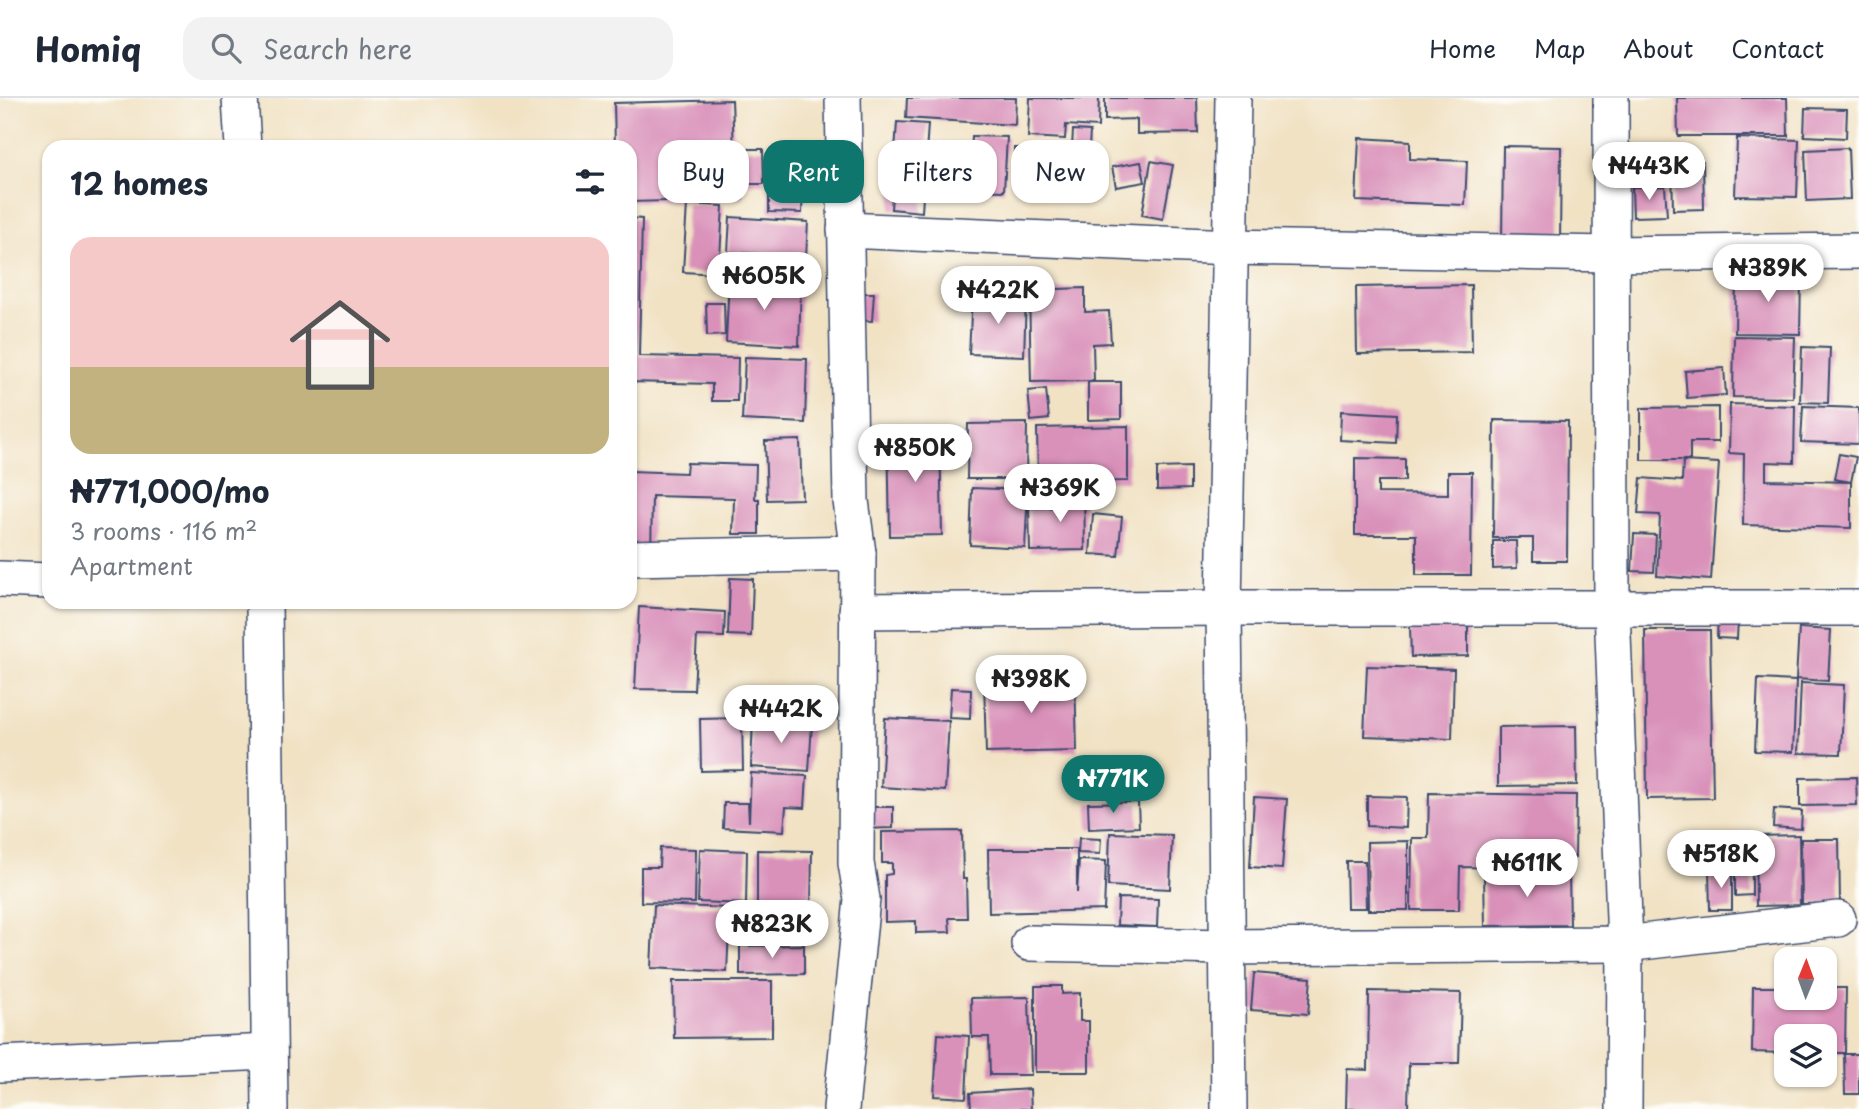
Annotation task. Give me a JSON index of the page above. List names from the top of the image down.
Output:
{
  "north": "top",
  "page": {
    "header": "Homiq",
    "search": "Search here",
    "nav": [
      "Home",
      "Map",
      "About",
      "Contact"
    ],
    "chip": [
      "Buy",
      "Rent",
      "Filters",
      "New"
    ],
    "heading": "12 homes",
    "price": [
      "₦443K",
      "₦389K",
      "₦605K",
      "₦422K",
      "₦850K",
      "₦369K",
      "₦398K",
      "₦442K",
      "₦771K",
      "₦518K",
      "₦611K",
      "₦823K"
    ],
    "list": [
      {
        "name": "₦771,000/mo",
        "note": "3 rooms · 116 m² · Apartment"
      }
    ]
  }
}
